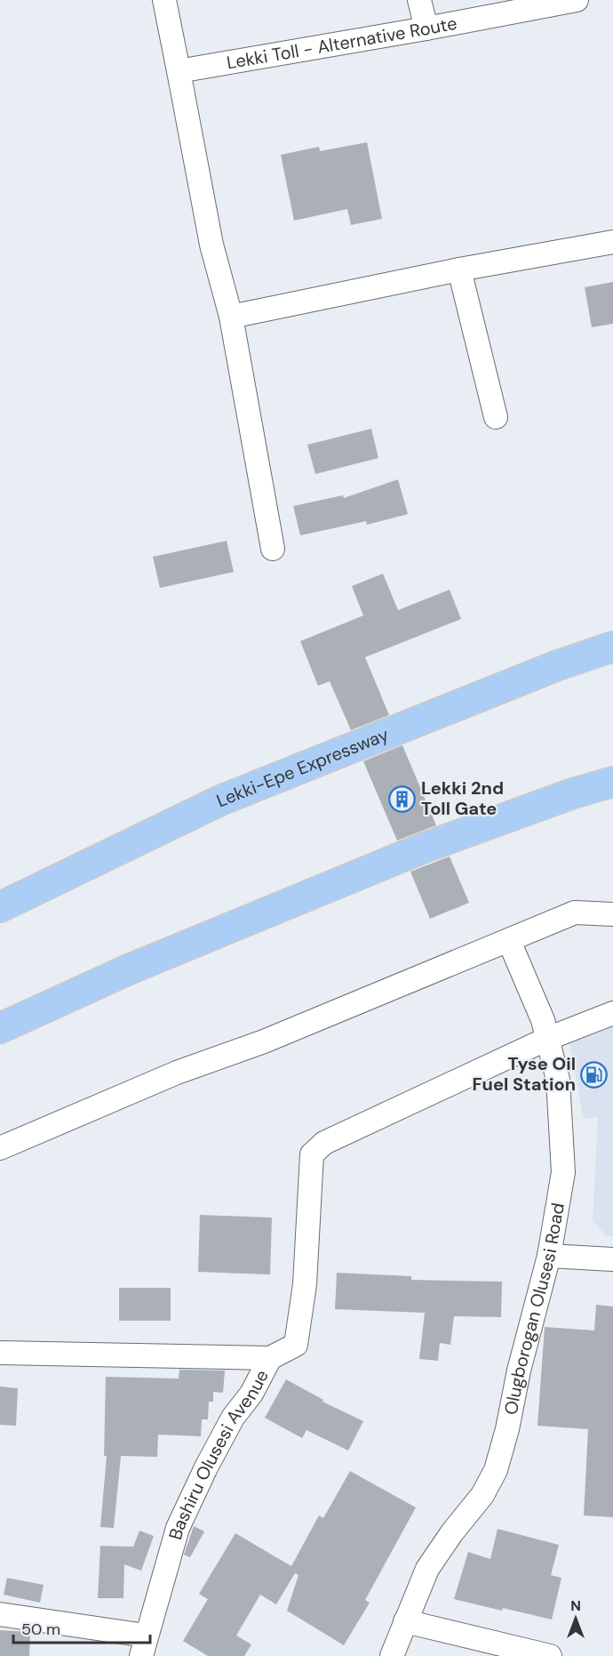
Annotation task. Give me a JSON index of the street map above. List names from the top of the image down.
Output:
{
  "streets": {
    "highway": ["Lekki-Epe Expressway"],
    "street": ["Lekki Toll - Alternative Route", "Olugborogan Olusesi Road", "Bashiru Olusesi Avenue"]
  },
  "crossings": [
    ["Olugborogan Olusesi Road", "Bashiru Olusesi Avenue"]
  ],
  "places": {
    "building": ["Lekki 2nd Toll Gate"],
    "fuel station": ["Tyse Oil Fuel Station"]
  },
  "scale_bar": "50 m",
  "north": "top"
}
